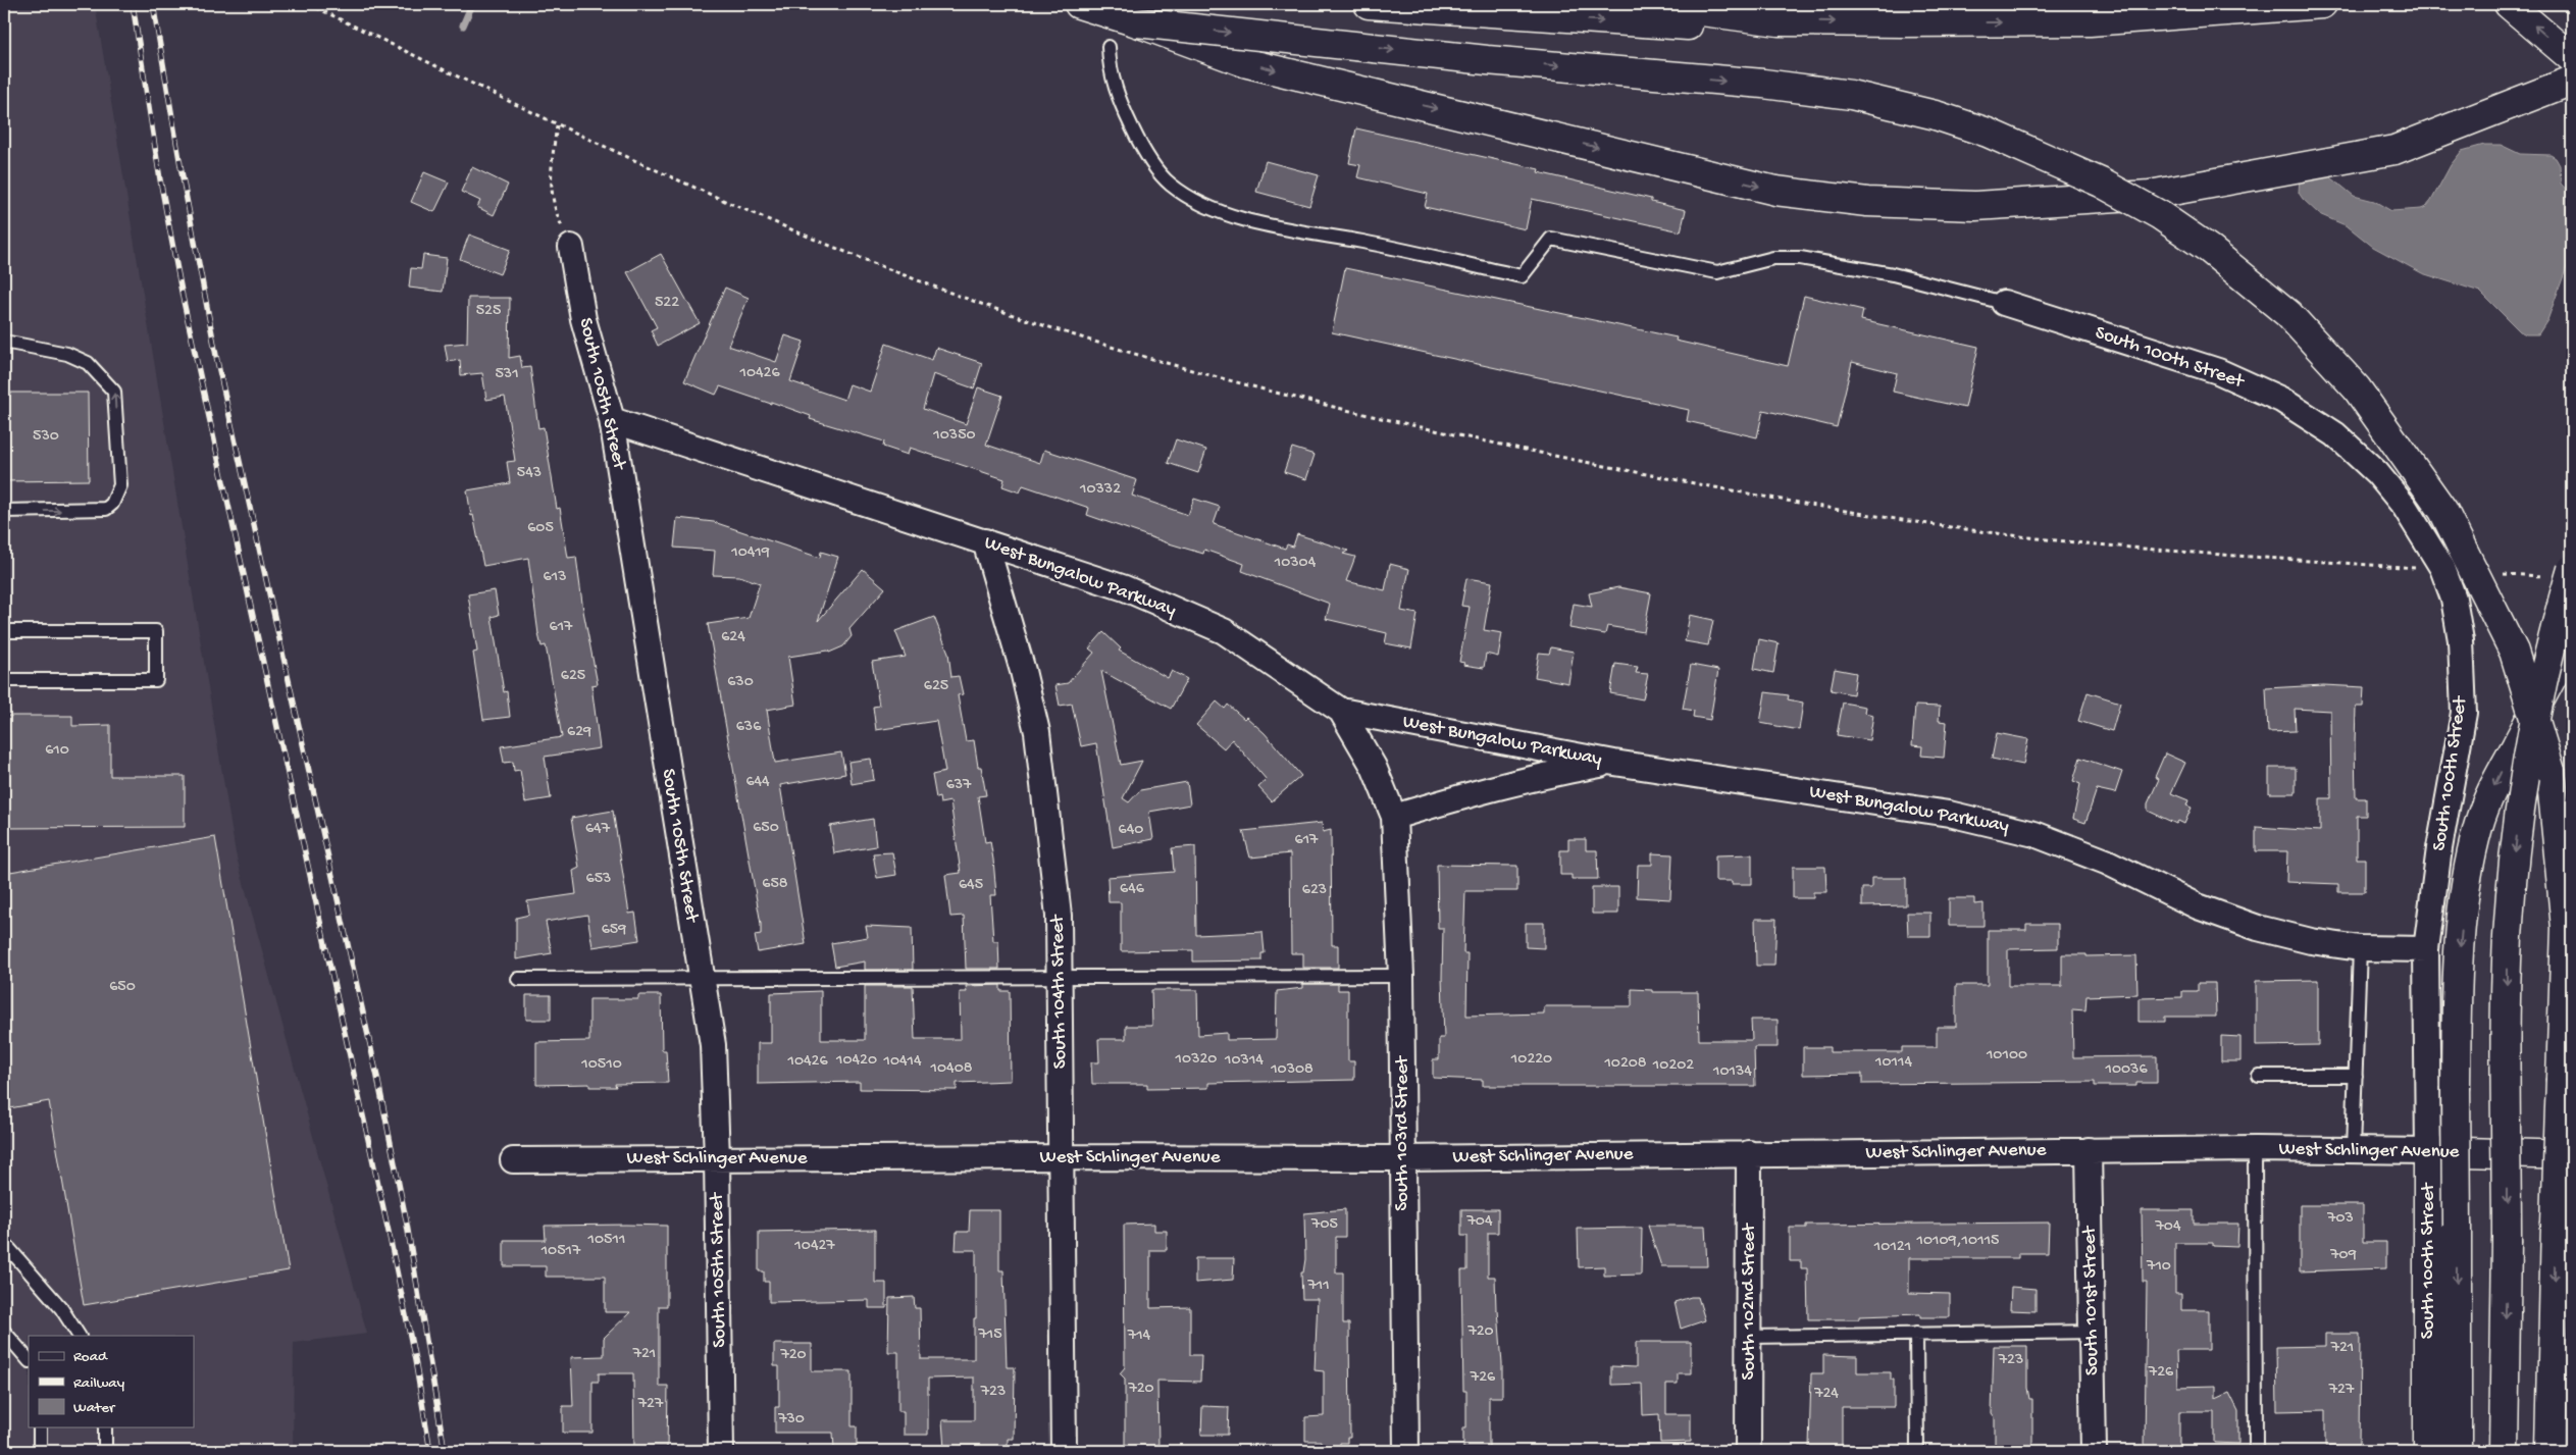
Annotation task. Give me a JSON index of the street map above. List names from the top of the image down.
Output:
{
  "streets": {
    "main road": ["South 100th Street", "West Schlinger Avenue"],
    "street": [
      "South 105th Street",
      "West Bungalow Parkway",
      "South 104th Street",
      "South 103rd Street",
      "South 101st Street",
      "South 102nd Street"
    ]
  },
  "crossings": [
    ["South 100th Street", "West Bungalow Parkway"],
    ["South 100th Street", "West Schlinger Avenue"],
    ["South 105th Street", "West Bungalow Parkway"],
    ["South 105th Street", "West Schlinger Avenue"],
    ["West Bungalow Parkway", "South 104th Street"],
    ["West Bungalow Parkway", "South 103rd Street"],
    ["South 104th Street", "West Schlinger Avenue"],
    ["South 103rd Street", "West Schlinger Avenue"],
    ["West Schlinger Avenue", "South 101st Street"],
    ["West Schlinger Avenue", "South 102nd Street"]
  ],
  "house_numbers": [
    "522",
    "525",
    "10426",
    "531",
    "10350",
    "530",
    "543",
    "10332",
    "605",
    "10419",
    "10304",
    "613",
    "617",
    "624",
    "625",
    "630",
    "625",
    "636",
    "629",
    "610",
    "644",
    "637",
    "650",
    "647",
    "640",
    "617",
    "653",
    "658",
    "645",
    "646",
    "623",
    "659",
    "650",
    "10100",
    "10320",
    "10220",
    "10420",
    "10314",
    "10426",
    "10414",
    "10114",
    "10208",
    "10510",
    "10202",
    "10408",
    "10308",
    "10036",
    "10134",
    "703",
    "704",
    "705",
    "704",
    "10511",
    "10109,10115",
    "10427",
    "10121",
    "10517",
    "709",
    "710",
    "711",
    "720",
    "715",
    "714",
    "721",
    "721",
    "720",
    "723",
    "726",
    "726",
    "720",
    "727",
    "723",
    "724",
    "727",
    "730"
  ],
  "legend": ["Road", "Railway", "Water"]
}
